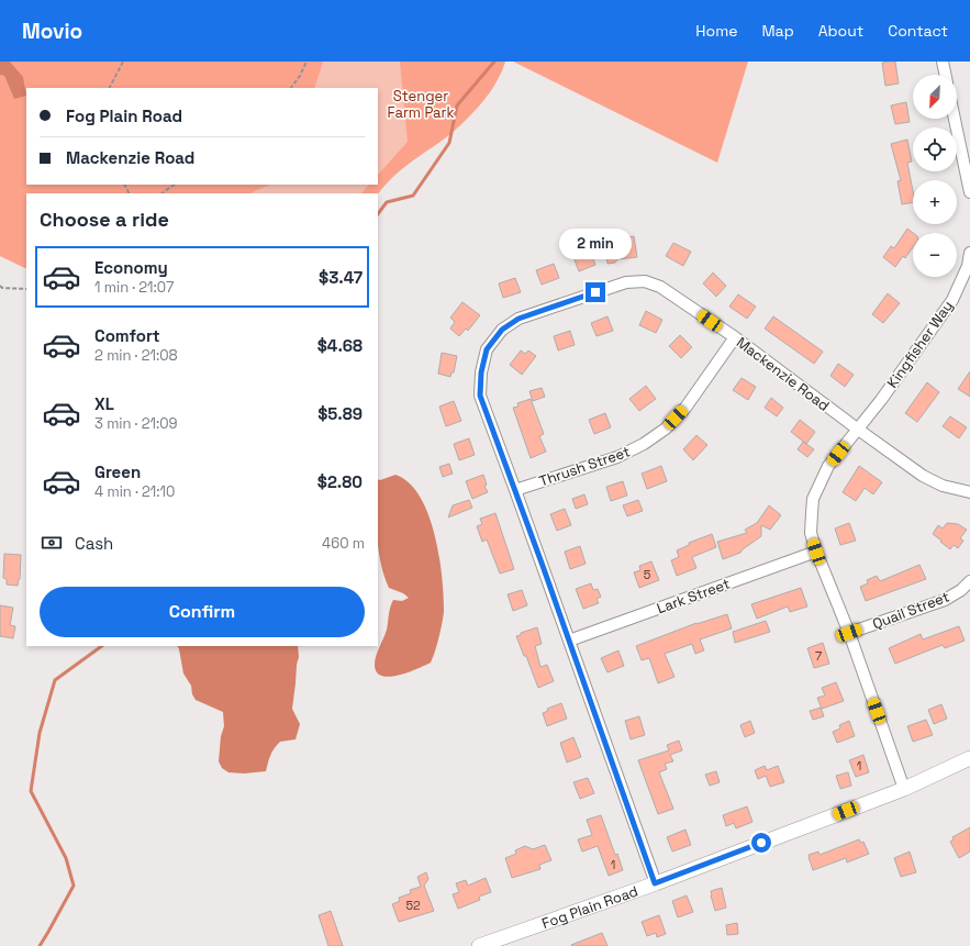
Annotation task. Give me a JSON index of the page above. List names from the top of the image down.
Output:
{
  "streets": {
    "street": [
      "Kingfisher Way",
      "Mackenzie Road",
      "Thrush Street",
      "Lark Street",
      "Quail Street",
      "Fog Plain Road"
    ]
  },
  "crossings": [
    ["Kingfisher Way", "Mackenzie Road"],
    ["Kingfisher Way", "Lark Street"],
    ["Kingfisher Way", "Quail Street"],
    ["Kingfisher Way", "Fog Plain Road"],
    ["Mackenzie Road", "Thrush Street"],
    ["Mackenzie Road", "Lark Street"],
    ["Mackenzie Road", "Fog Plain Road"]
  ],
  "parks": ["Stenger Farm Park"],
  "house_numbers": [
    "5",
    "7",
    "1",
    "1",
    "52"
  ],
  "north": "bottom left",
  "page": {
    "header": "Movio",
    "nav": [
      "Home",
      "Map",
      "About",
      "Contact"
    ],
    "map_buttons": ["+", "−"],
    "banner": ["Fog Plain Road", "Mackenzie Road"],
    "heading": "Choose a ride",
    "bubble": "2 min",
    "list": [
      {
        "name": "Economy",
        "note": "1 min · 21:07",
        "value": "$3.47"
      },
      {
        "name": "Comfort",
        "note": "2 min · 21:08",
        "value": "$4.68"
      },
      {
        "name": "XL",
        "note": "3 min · 21:09",
        "value": "$5.89"
      },
      {
        "name": "Green",
        "note": "4 min · 21:10",
        "value": "$2.80"
      }
    ],
    "pay": ["Cash", "460 m"],
    "buttons": "Confirm"
  }
}
